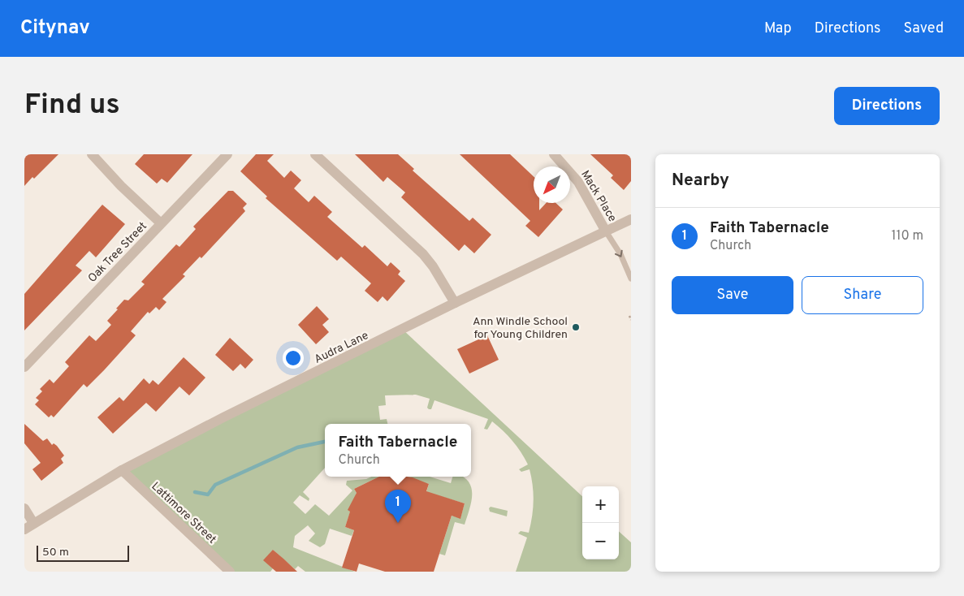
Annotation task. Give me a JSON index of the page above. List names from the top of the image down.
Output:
{
  "streets": {
    "street": [
      "Mack Place",
      "Oak Tree Street",
      "Audra Lane",
      "Lattimore Street"
    ]
  },
  "crossings": [
    ["Mack Place", "Audra Lane"],
    ["Audra Lane", "Lattimore Street"]
  ],
  "places": ["Ann Windle School for Young Children"],
  "scale_bar": "50 m",
  "north": "bottom left",
  "page": {
    "header": "Citynav",
    "nav": ["Map", "Directions", "Saved"],
    "buttons": [
      "Directions",
      ["Save", "Share"]
    ],
    "title": "Find us",
    "heading": "Nearby",
    "list": [
      {
        "mark": "1",
        "name": "Faith Tabernacle",
        "note": "Church",
        "value": "110 m"
      }
    ],
    "popup": ["Faith Tabernacle", "Church"],
    "map_buttons": ["+", "−"],
    "pins": "1",
    "scale": "50 m"
  }
}
